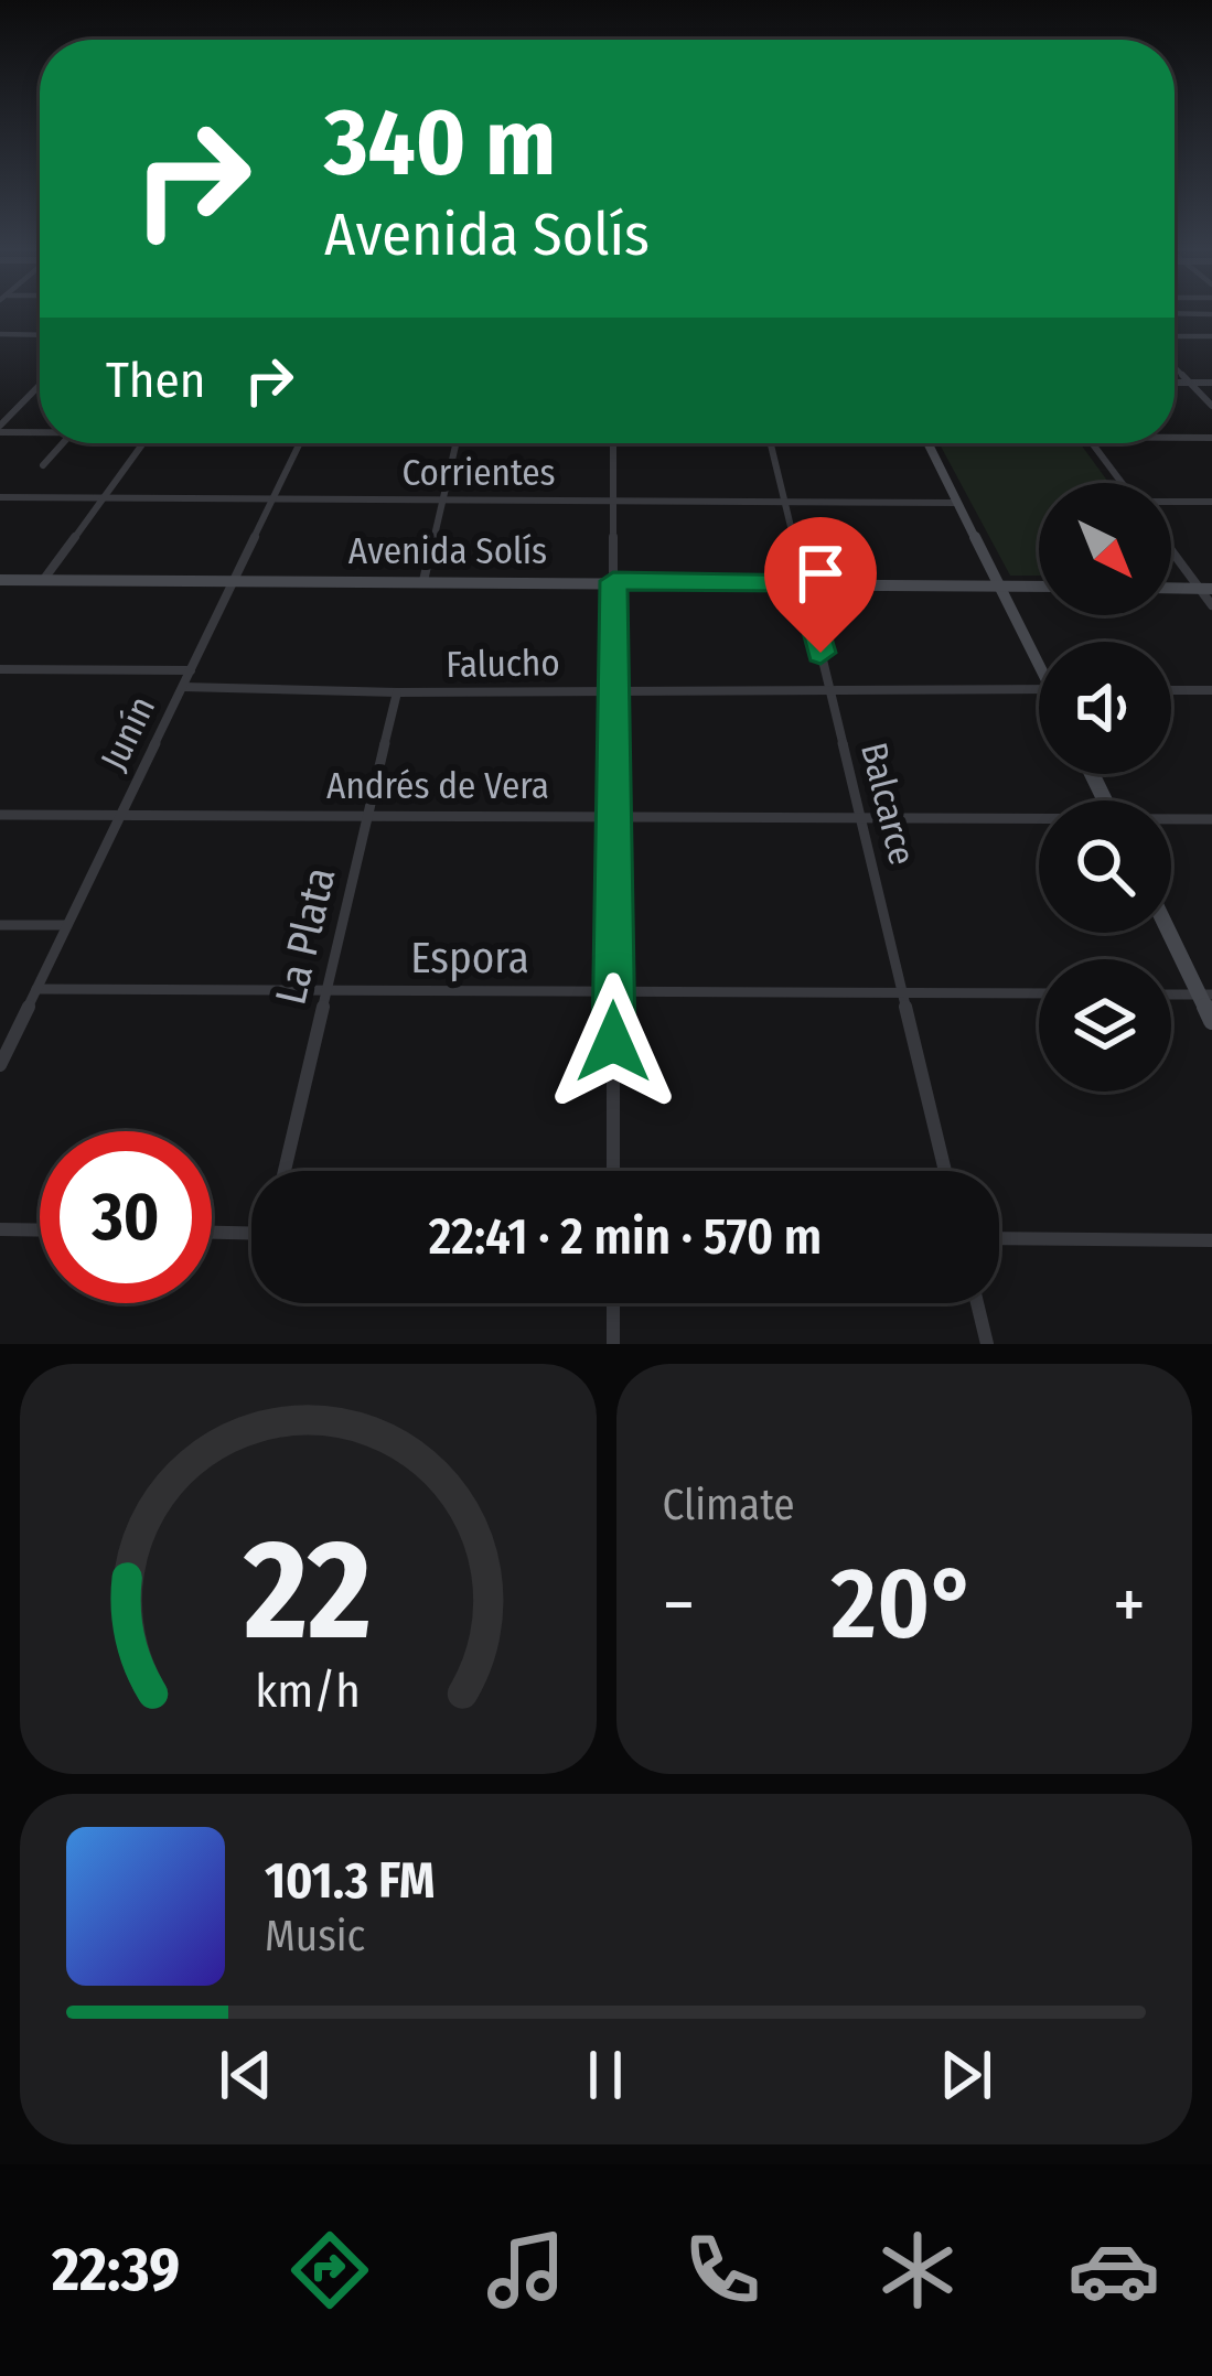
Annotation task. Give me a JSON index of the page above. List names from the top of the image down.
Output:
{
  "streets": {
    "street": [
      "Corrientes",
      "Avenida Solís",
      "Falucho",
      "Junín",
      "Andrés de Vera",
      "Balcarce",
      "La Plata",
      "Espora"
    ]
  },
  "crossings": [
    ["Corrientes", "Junín"],
    ["Corrientes", "Balcarce"],
    ["Avenida Solís", "Junín"],
    ["Avenida Solís", "Balcarce"],
    ["Falucho", "Junín"],
    ["Falucho", "Balcarce"],
    ["Falucho", "La Plata"],
    ["Junín", "Andrés de Vera"],
    ["Junín", "Espora"],
    ["Andrés de Vera", "Balcarce"],
    ["Andrés de Vera", "La Plata"],
    ["Balcarce", "Espora"],
    ["La Plata", "Espora"]
  ],
  "north": "bottom right",
  "page": {
    "turn": ["340 m", "Avenida Solís"],
    "then": "Then",
    "limit": "30",
    "trip": "22:41 · 2 min · 570 m",
    "tile": "Climate",
    "heat": ["−", "20°", "+"],
    "song": ["101.3 FM", "Music"],
    "tabs": "22:39",
    "gauge": ["22", "km/h"]
  }
}
